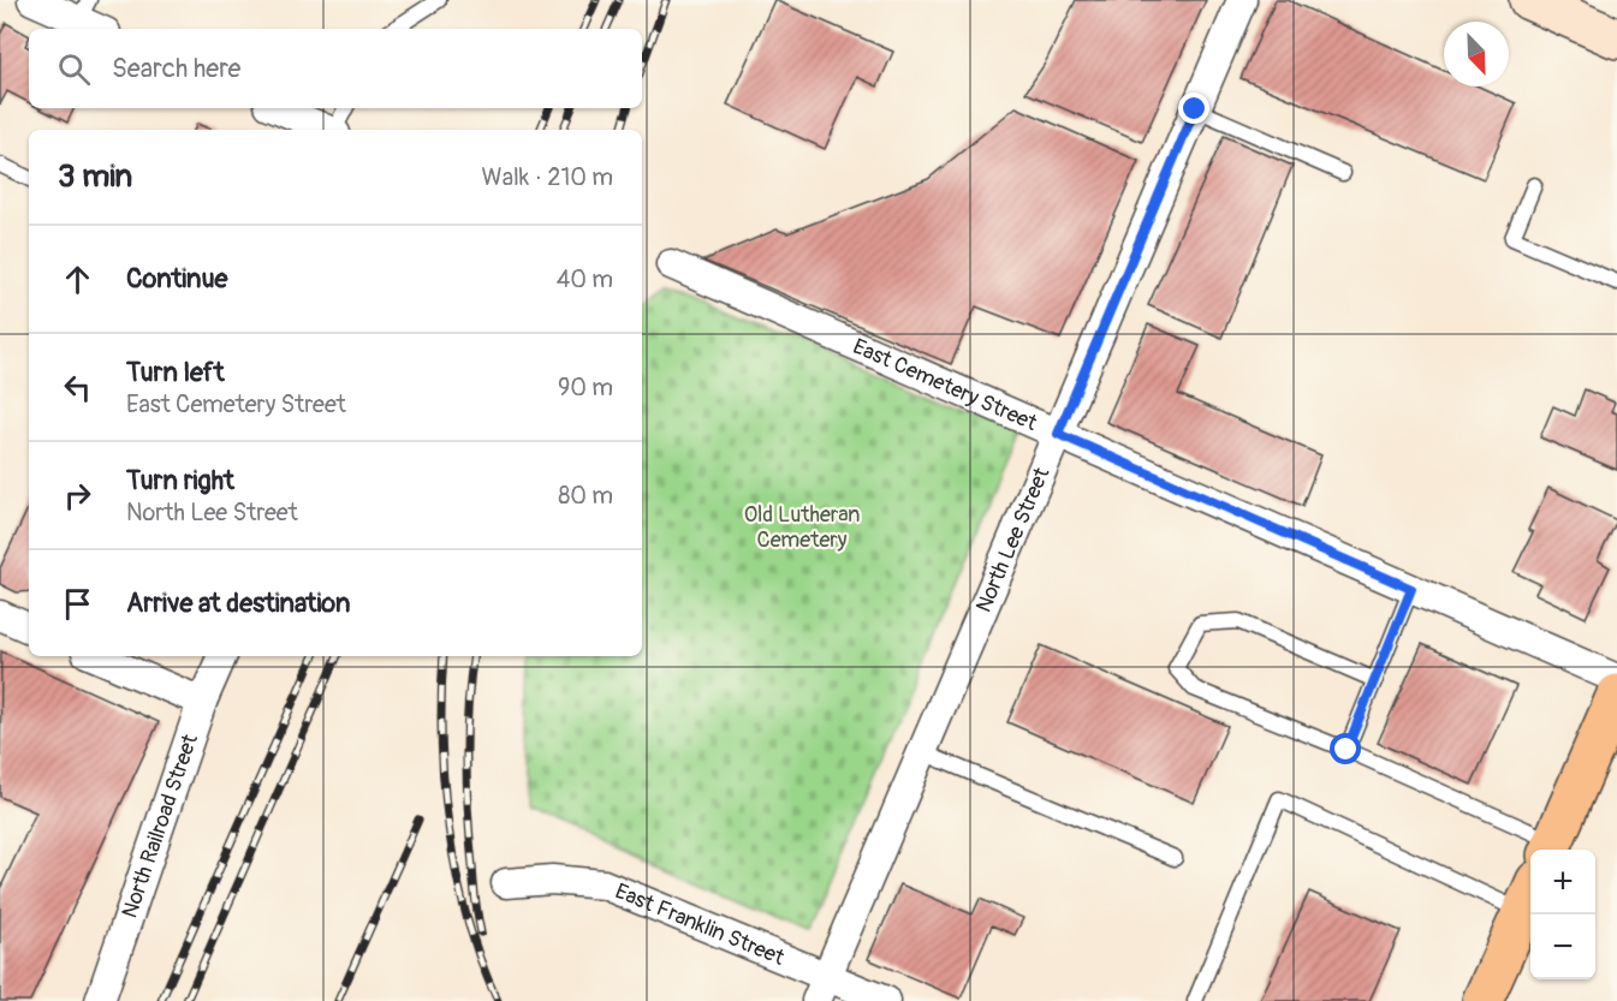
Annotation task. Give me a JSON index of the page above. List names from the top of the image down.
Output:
{
  "streets": {
    "street": [
      "East Cemetery Street",
      "North Lee Street",
      "North Railroad Street",
      "East Franklin Street"
    ]
  },
  "crossings": [
    ["East Cemetery Street", "North Lee Street"],
    ["North Lee Street", "East Franklin Street"]
  ],
  "parks": ["Old Lutheran Cemetery"],
  "north": "bottom right",
  "page": {
    "search": "Search here",
    "heading": ["3 min", "Walk · 210 m"],
    "list": [
      ["Continue", "40 m"],
      ["Turn left", "East Cemetery Street", "90 m"],
      ["Turn right", "North Lee Street", "80 m"],
      "Arrive at destination"
    ],
    "map_buttons": ["+", "−"]
  }
}
